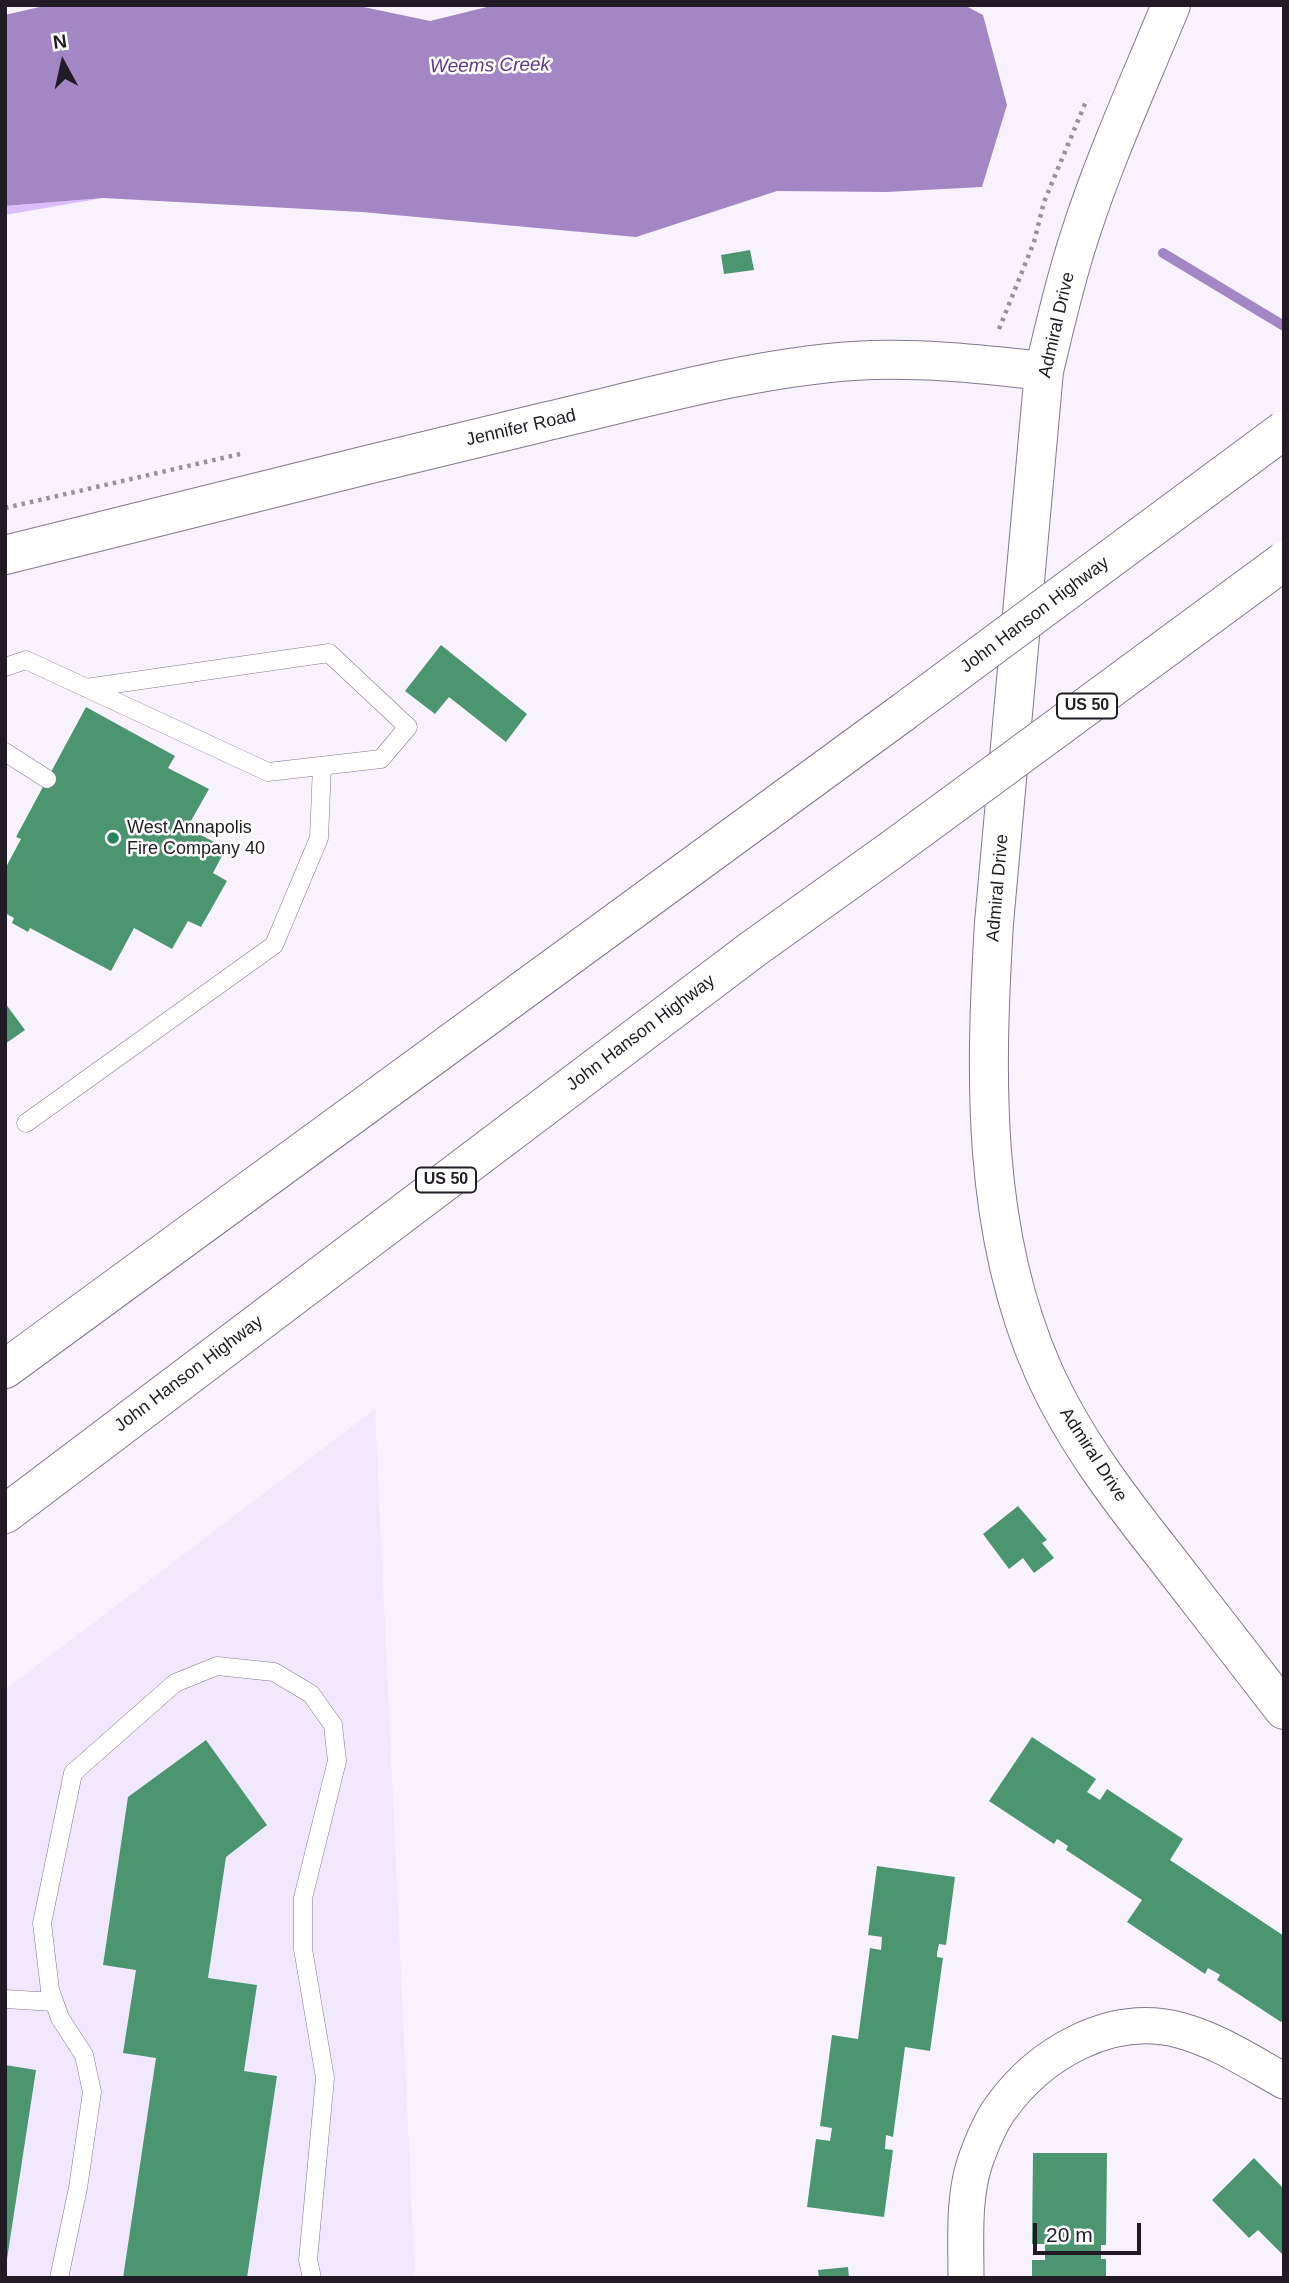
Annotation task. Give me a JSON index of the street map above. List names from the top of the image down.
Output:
{
  "streets": {
    "main road": [
      "Admiral Drive",
      "Jennifer Road",
      "John Hanson Highway",
      "US 50"
    ]
  },
  "crossings": [
    ["Admiral Drive", "Jennifer Road"]
  ],
  "water": ["Weems Creek"],
  "places": ["West Annapolis Fire Company 40"],
  "scale_bar": "20 m",
  "north": "top"
}
